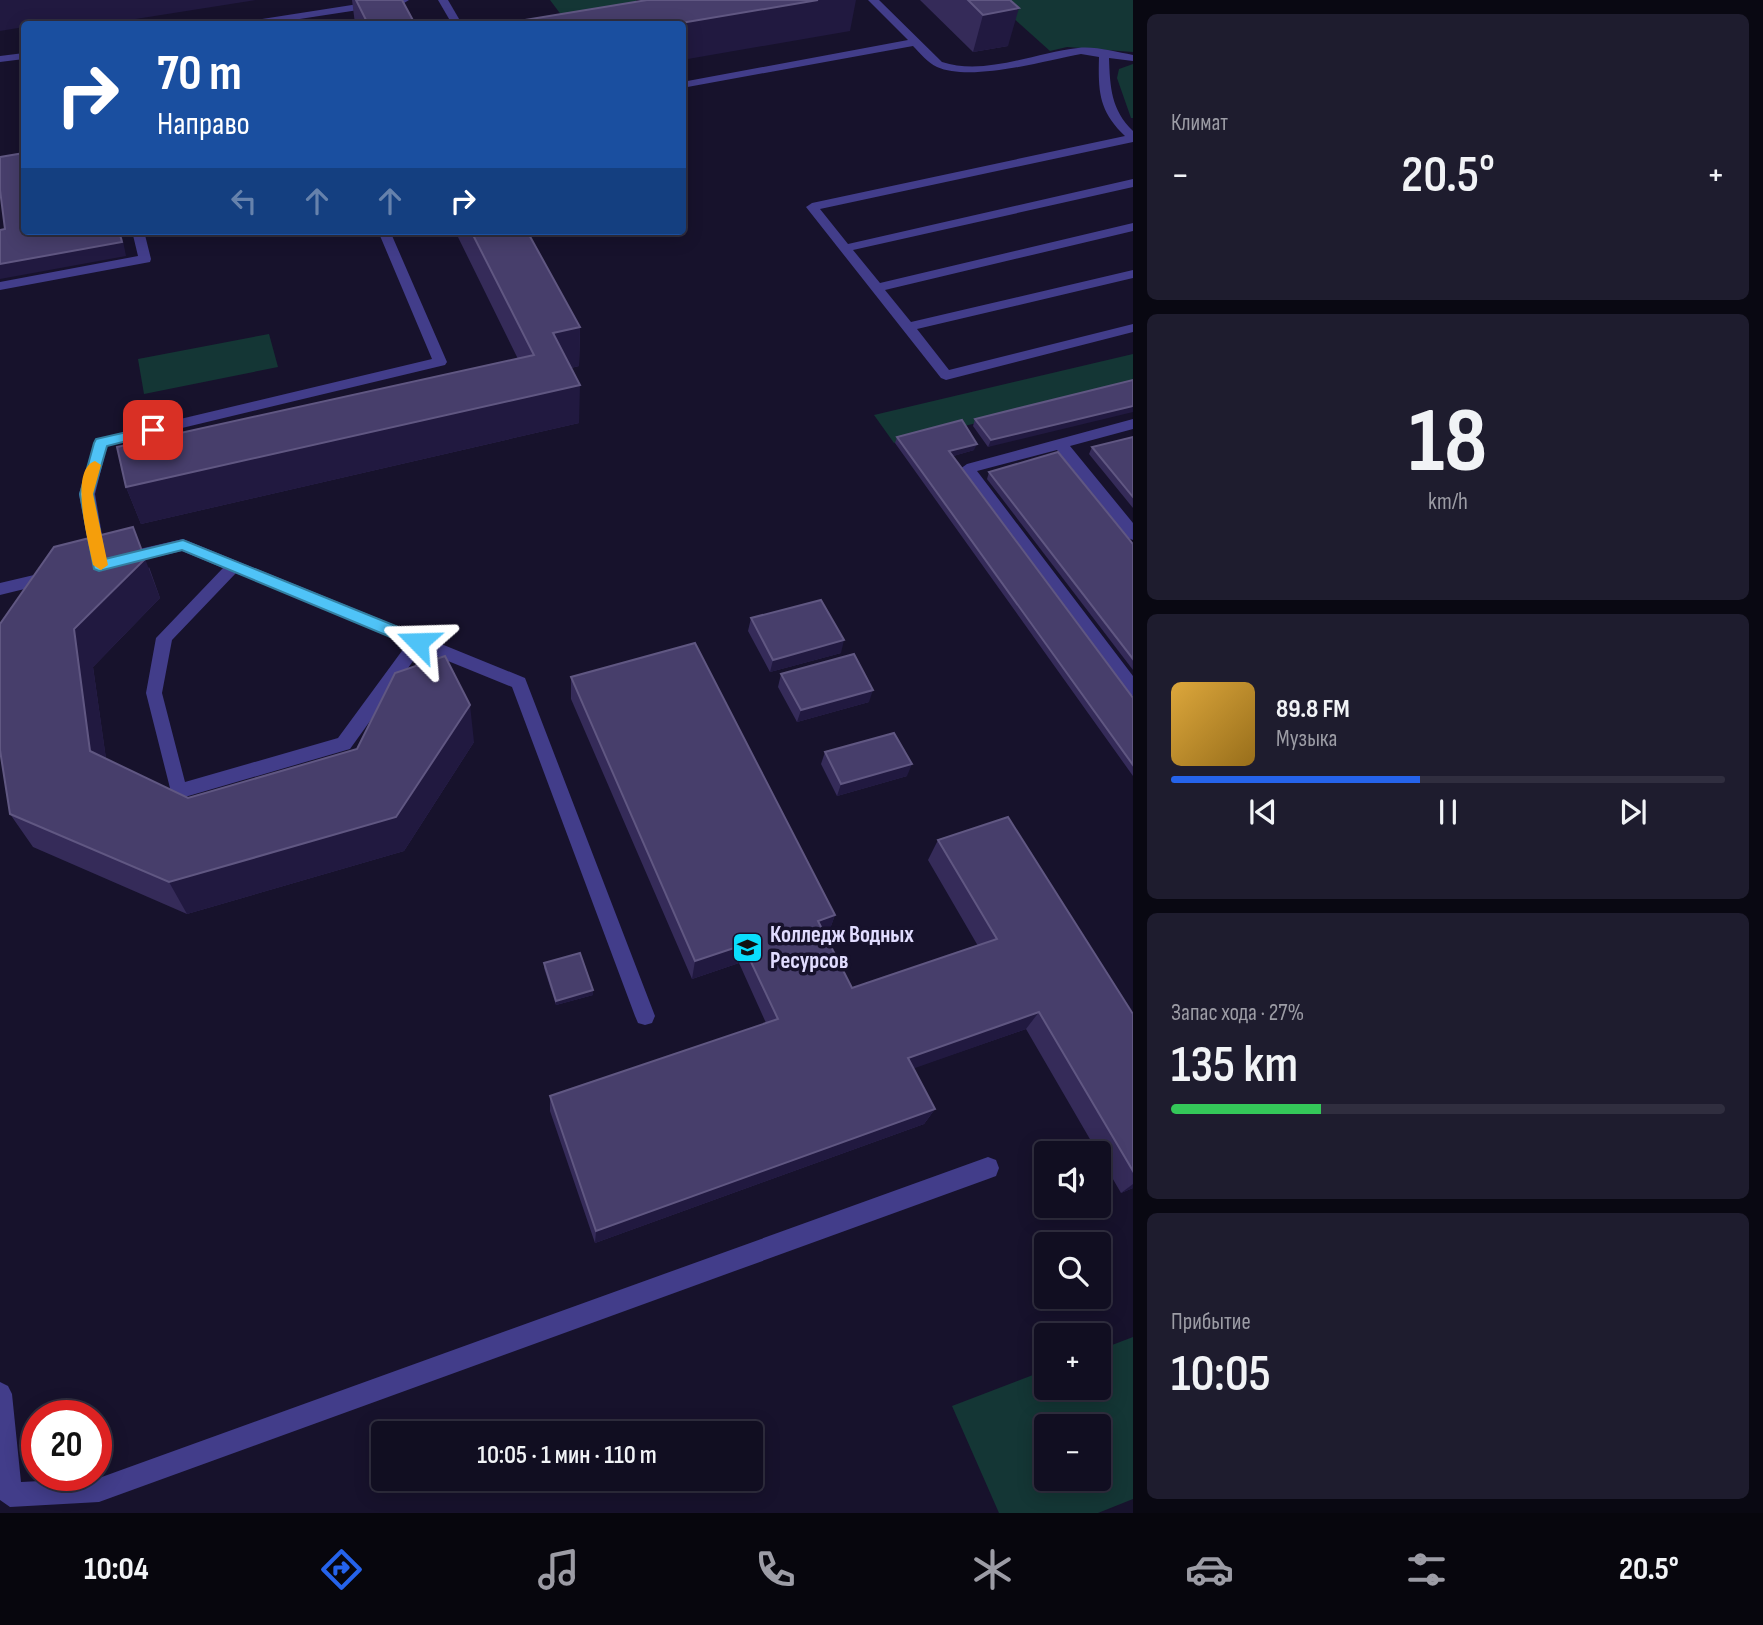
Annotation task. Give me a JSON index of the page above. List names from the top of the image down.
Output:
{
  "places": {
    "school or university": ["Колледж Водных Ресурсов"]
  },
  "page": {
    "tile": [
      "Климат",
      ["18", "km/h"],
      ["Запас хода · 27%", "135 km"],
      ["Прибытие", "10:05"]
    ],
    "turn": ["70 m", "Направо"],
    "heat": ["−", "20.5°", "+"],
    "song": ["89.8 FM", "Музыка"],
    "map_buttons": ["+", "−"],
    "limit": "20",
    "trip": "10:05 · 1 мин · 110 m",
    "tabs": ["10:04", "20.5°"]
  }
}
